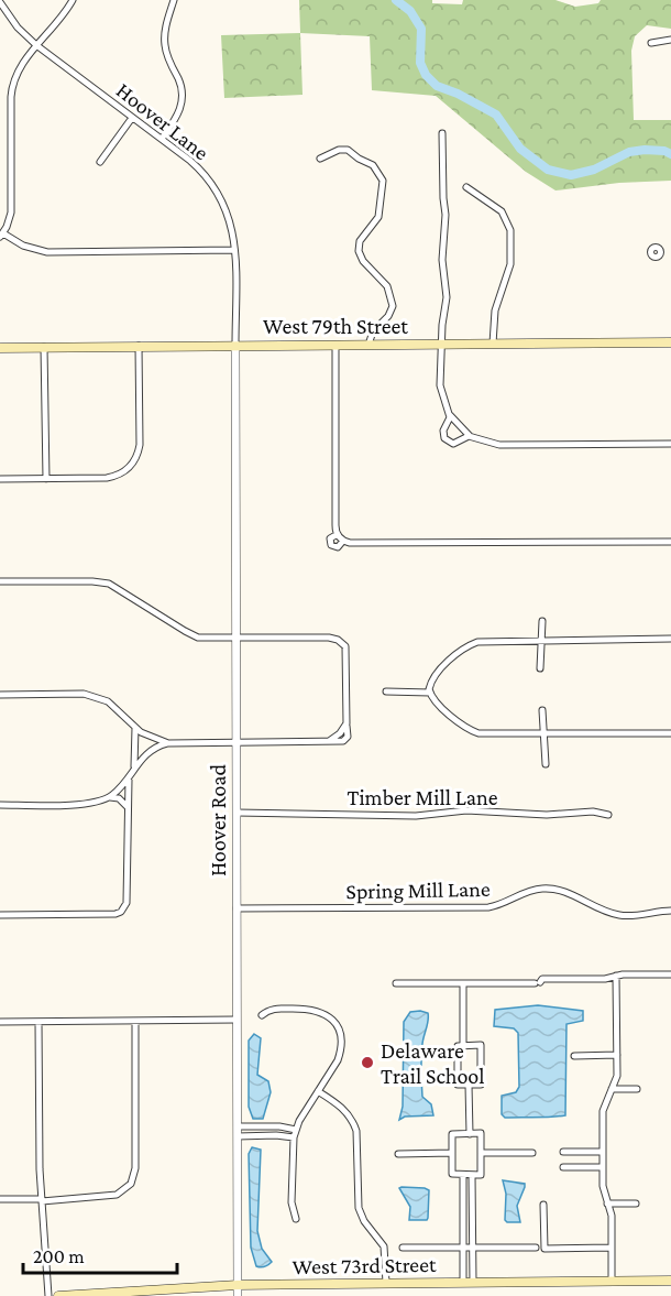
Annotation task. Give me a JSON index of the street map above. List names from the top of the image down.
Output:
{
  "streets": {
    "main road": ["West 79th Street", "West 73rd Street"],
    "street": [
      "Hoover Lane",
      "Timber Mill Lane",
      "Hoover Road",
      "Spring Mill Lane"
    ]
  },
  "crossings": [
    ["Hoover Lane", "West 79th Street"],
    ["Hoover Lane", "Hoover Road"],
    ["West 79th Street", "Hoover Road"],
    ["Timber Mill Lane", "Hoover Road"],
    ["Hoover Road", "Spring Mill Lane"],
    ["Hoover Road", "West 73rd Street"]
  ],
  "places": ["Delaware Trail School"],
  "scale_bar": "200 m"
}
